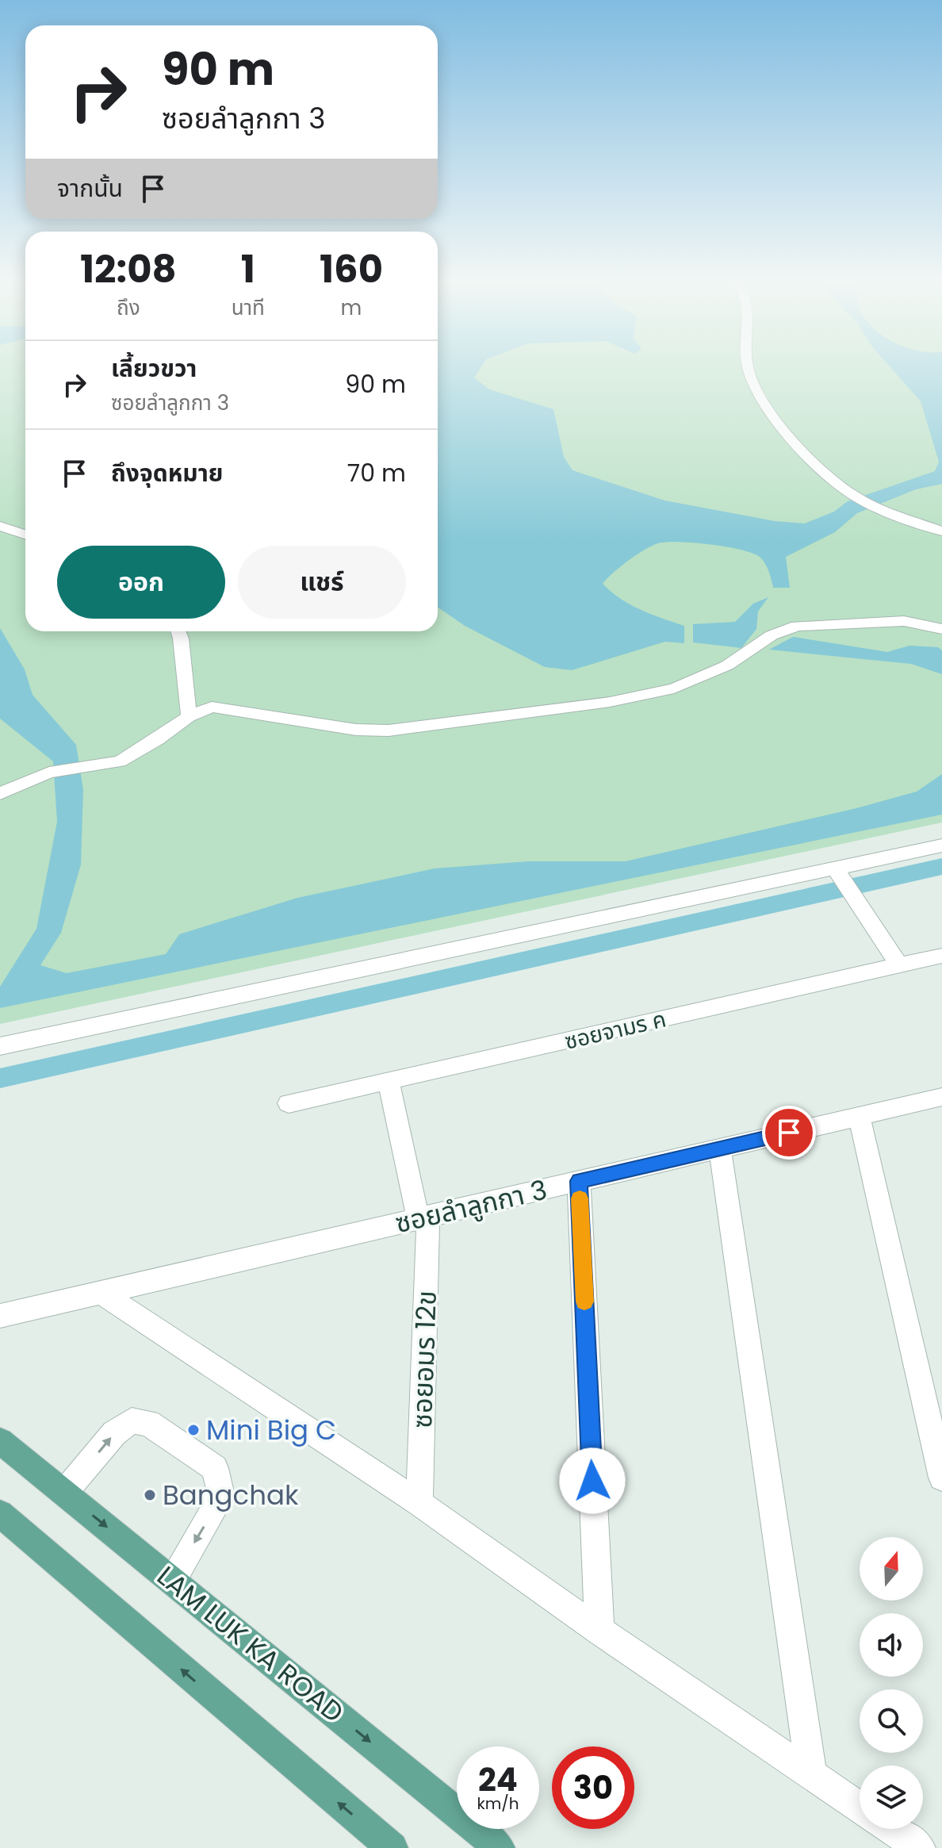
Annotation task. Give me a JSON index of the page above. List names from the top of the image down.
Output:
{
  "streets": {
    "main road": ["LAM LUK KA ROAD"],
    "street": ["ซอยจามร ค", "ซอยลำลูกกา 3", "ซอยอมร 12ข"]
  },
  "crossings": [
    ["ซอยจามร ค", "ซอยอมร 12ข"],
    ["ซอยลำลูกกา 3", "ซอยอมร 12ข"]
  ],
  "places": ["Mini Big C", "Bangchak"],
  "north": "top",
  "page": {
    "turn": ["90 m", "ซอยลำลูกกา 3"],
    "then": "จากนั้น",
    "eta": [
      "12:08",
      "ถึง",
      "1",
      "นาที",
      "160",
      "m"
    ],
    "list": [
      {
        "name": "เลี้ยวขวา",
        "note": "ซอยลำลูกกา 3",
        "value": "90 m"
      },
      {
        "name": "ถึงจุดหมาย",
        "value": "70 m"
      }
    ],
    "buttons": ["ออก", "แชร์"],
    "speed": "24 km/h",
    "limit": "30"
  }
}
